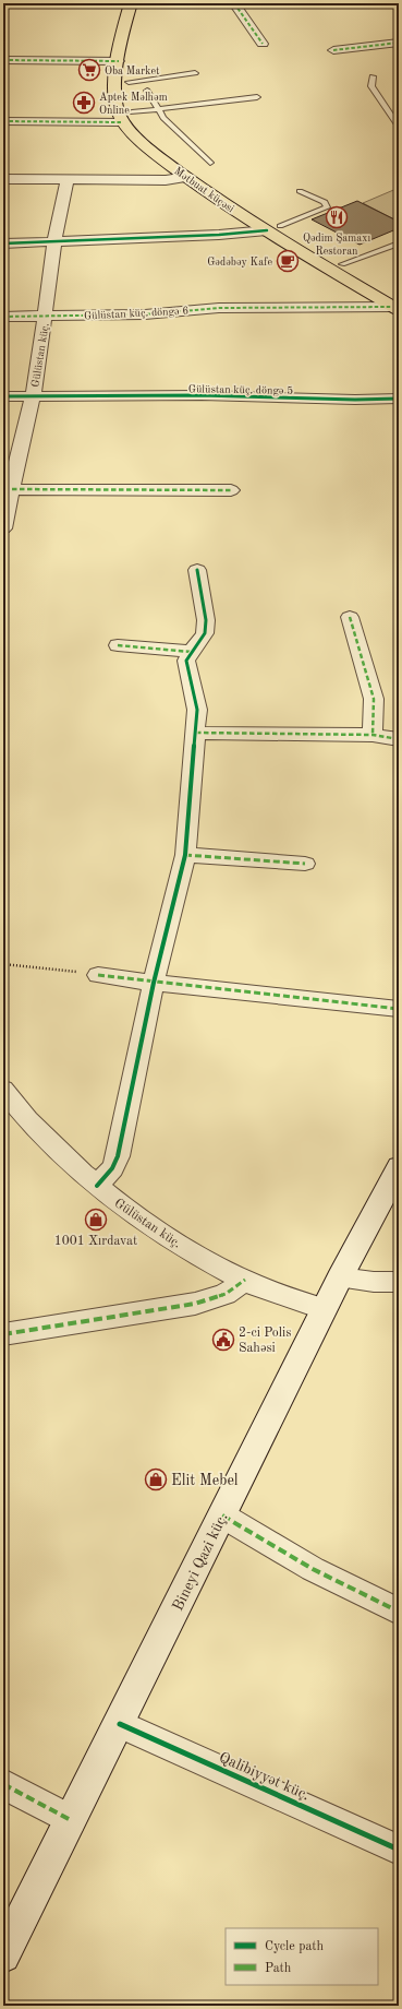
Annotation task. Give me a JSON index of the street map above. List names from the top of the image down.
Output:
{
  "streets": {
    "main road": ["Mətbuat küçəsi", "Bineyi Qazi küç."],
    "street": [
      "Gülüstan küç. döngə 6",
      "Gülüstan küç.",
      "Gülüstan küç. döngə 5",
      "Qalibiyyət küç."
    ]
  },
  "crossings": [
    ["Mətbuat küçəsi", "Gülüstan küç. döngə 6"],
    ["Gülüstan küç. döngə 6", "Gülüstan küç."],
    ["Gülüstan küç.", "Gülüstan küç. döngə 5"],
    ["Gülüstan küç.", "Bineyi Qazi küç."],
    ["Bineyi Qazi küç.", "Qalibiyyət küç."]
  ],
  "places": {
    "supermarket": ["Oba Market"],
    "pharmacy": ["Aptek Mәlhәm Online"],
    "restaurant": ["Qədim Şamaxı Restoran"],
    "cafe": ["Gədəbəy Kafe"],
    "shop": ["1001 Xırdavat", "Elit Mebel"],
    "public building": ["2-ci Polis Sahəsi"]
  },
  "legend": ["Cycle path", "Path"]
}
